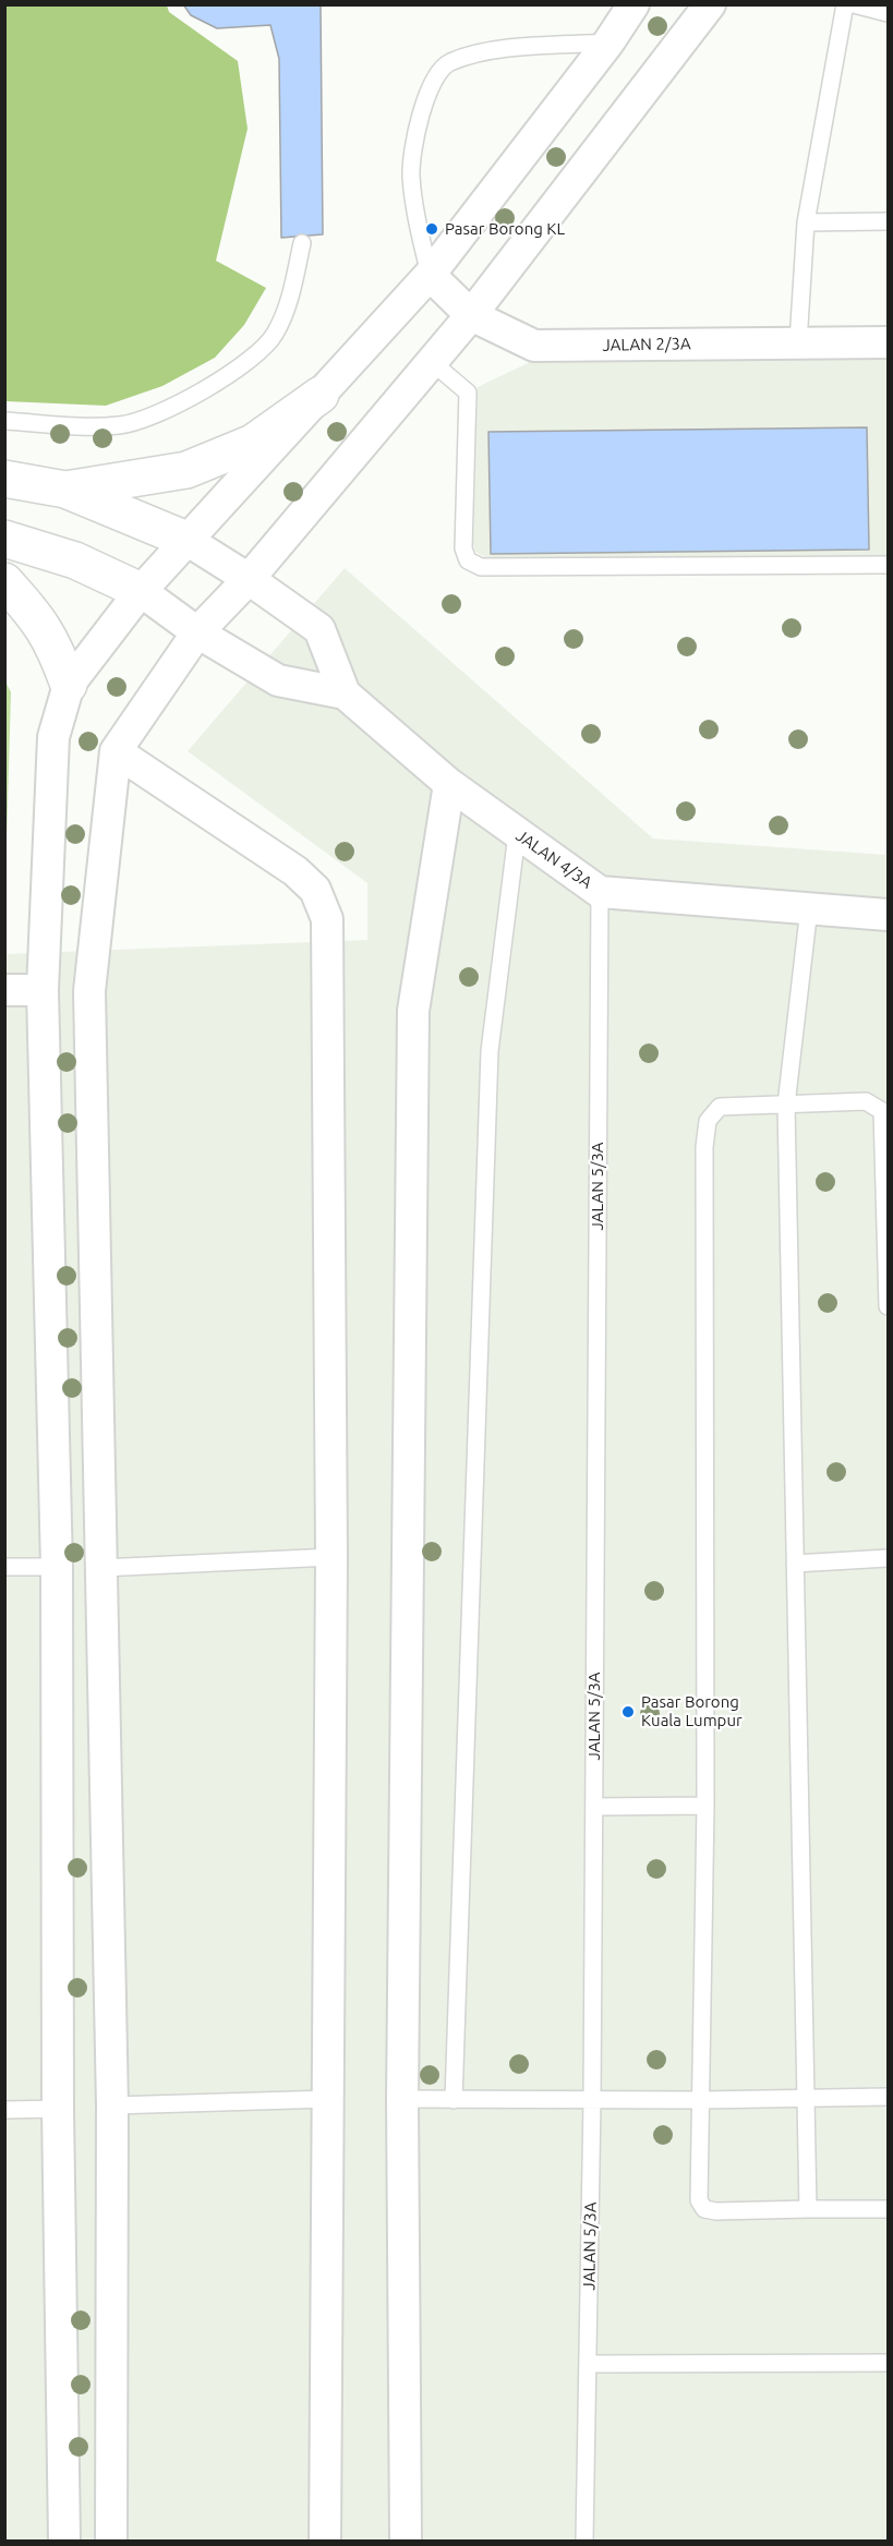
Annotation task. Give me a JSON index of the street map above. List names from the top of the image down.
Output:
{
  "streets": {
    "street": ["JALAN 2/3A", "JALAN 4/3A"],
    "lane": ["JALAN 5/3A"]
  },
  "crossings": [
    ["JALAN 4/3A", "JALAN 5/3A"]
  ],
  "places": ["Pasar Borong KL", "Pasar Borong Kuala Lumpur"]
}
